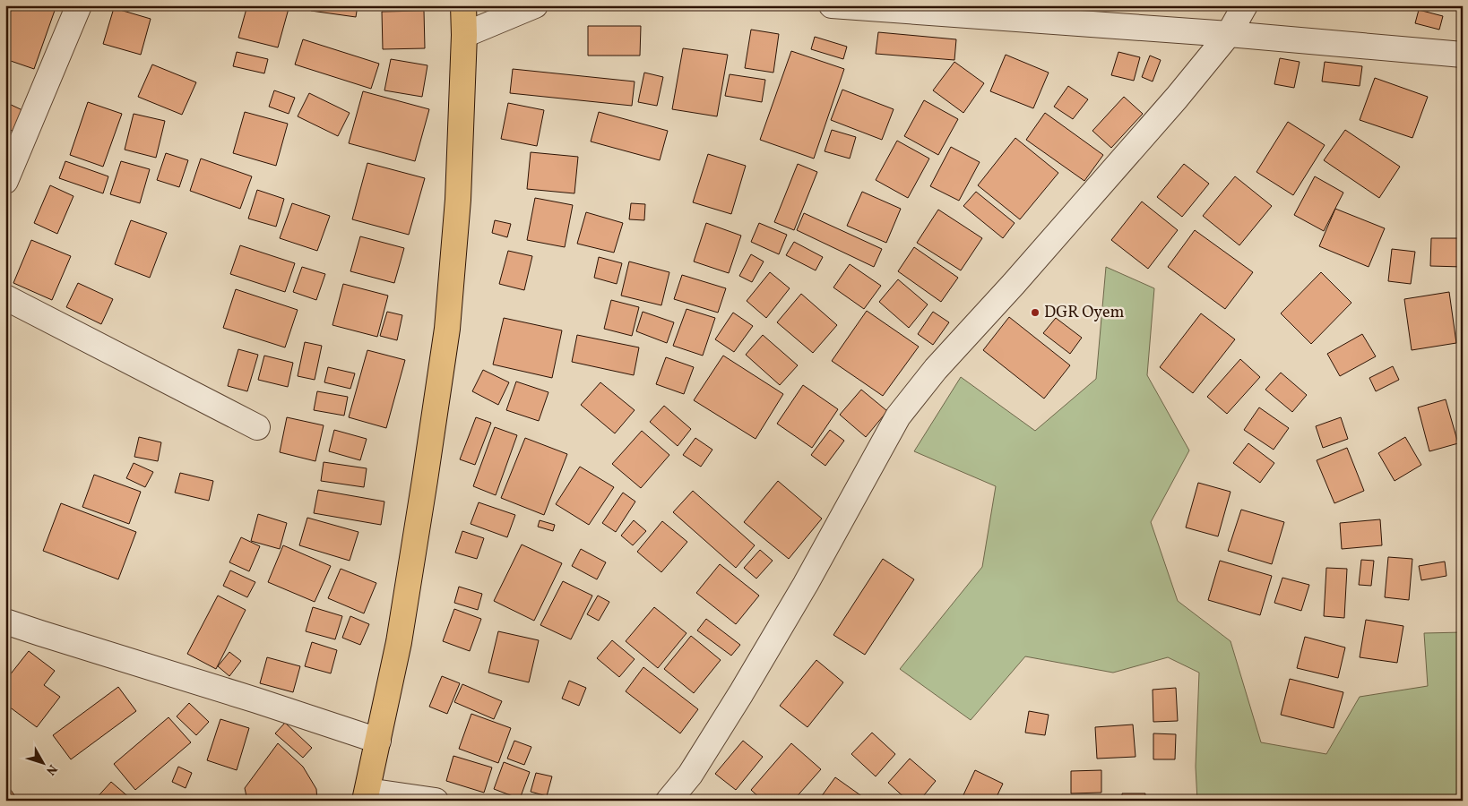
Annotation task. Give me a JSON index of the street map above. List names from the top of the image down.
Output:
{
  "places": ["DGR Oyem"],
  "north": "bottom right"
}
